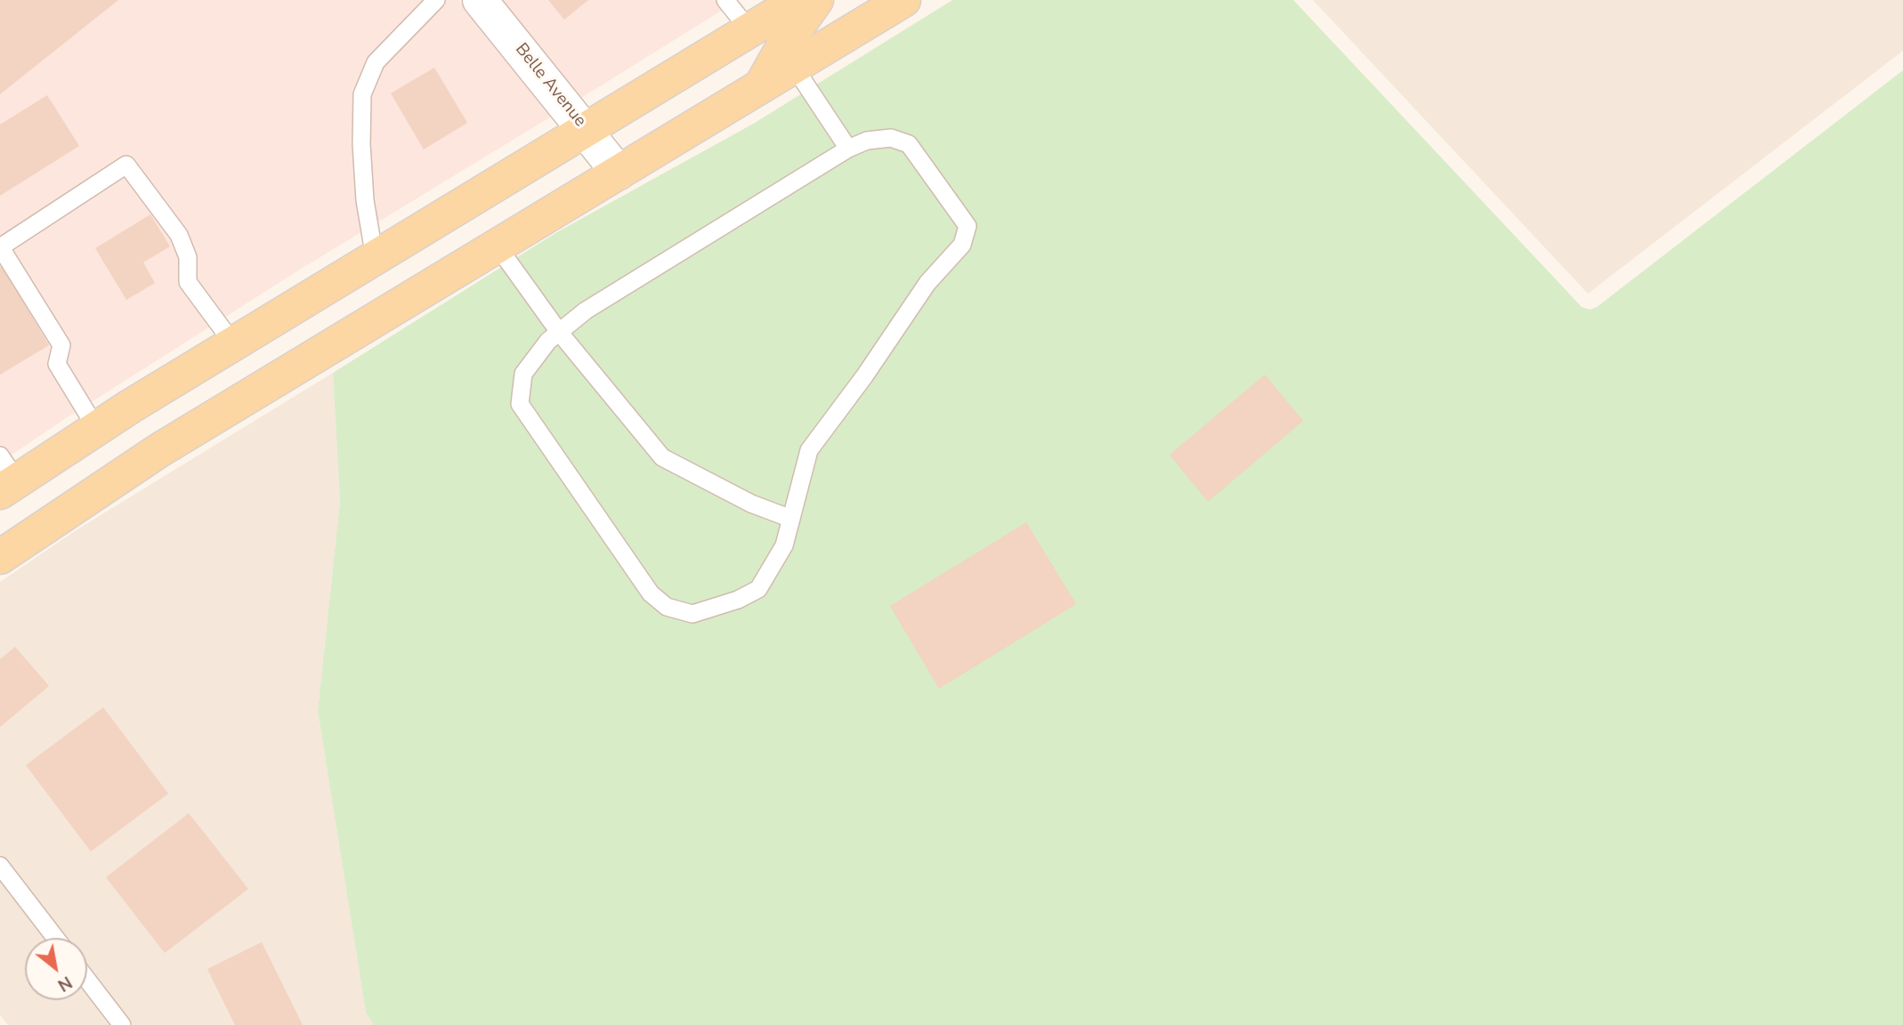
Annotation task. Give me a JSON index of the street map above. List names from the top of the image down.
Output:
{
  "streets": {
    "street": ["Belle Avenue"]
  },
  "north": "bottom right"
}
